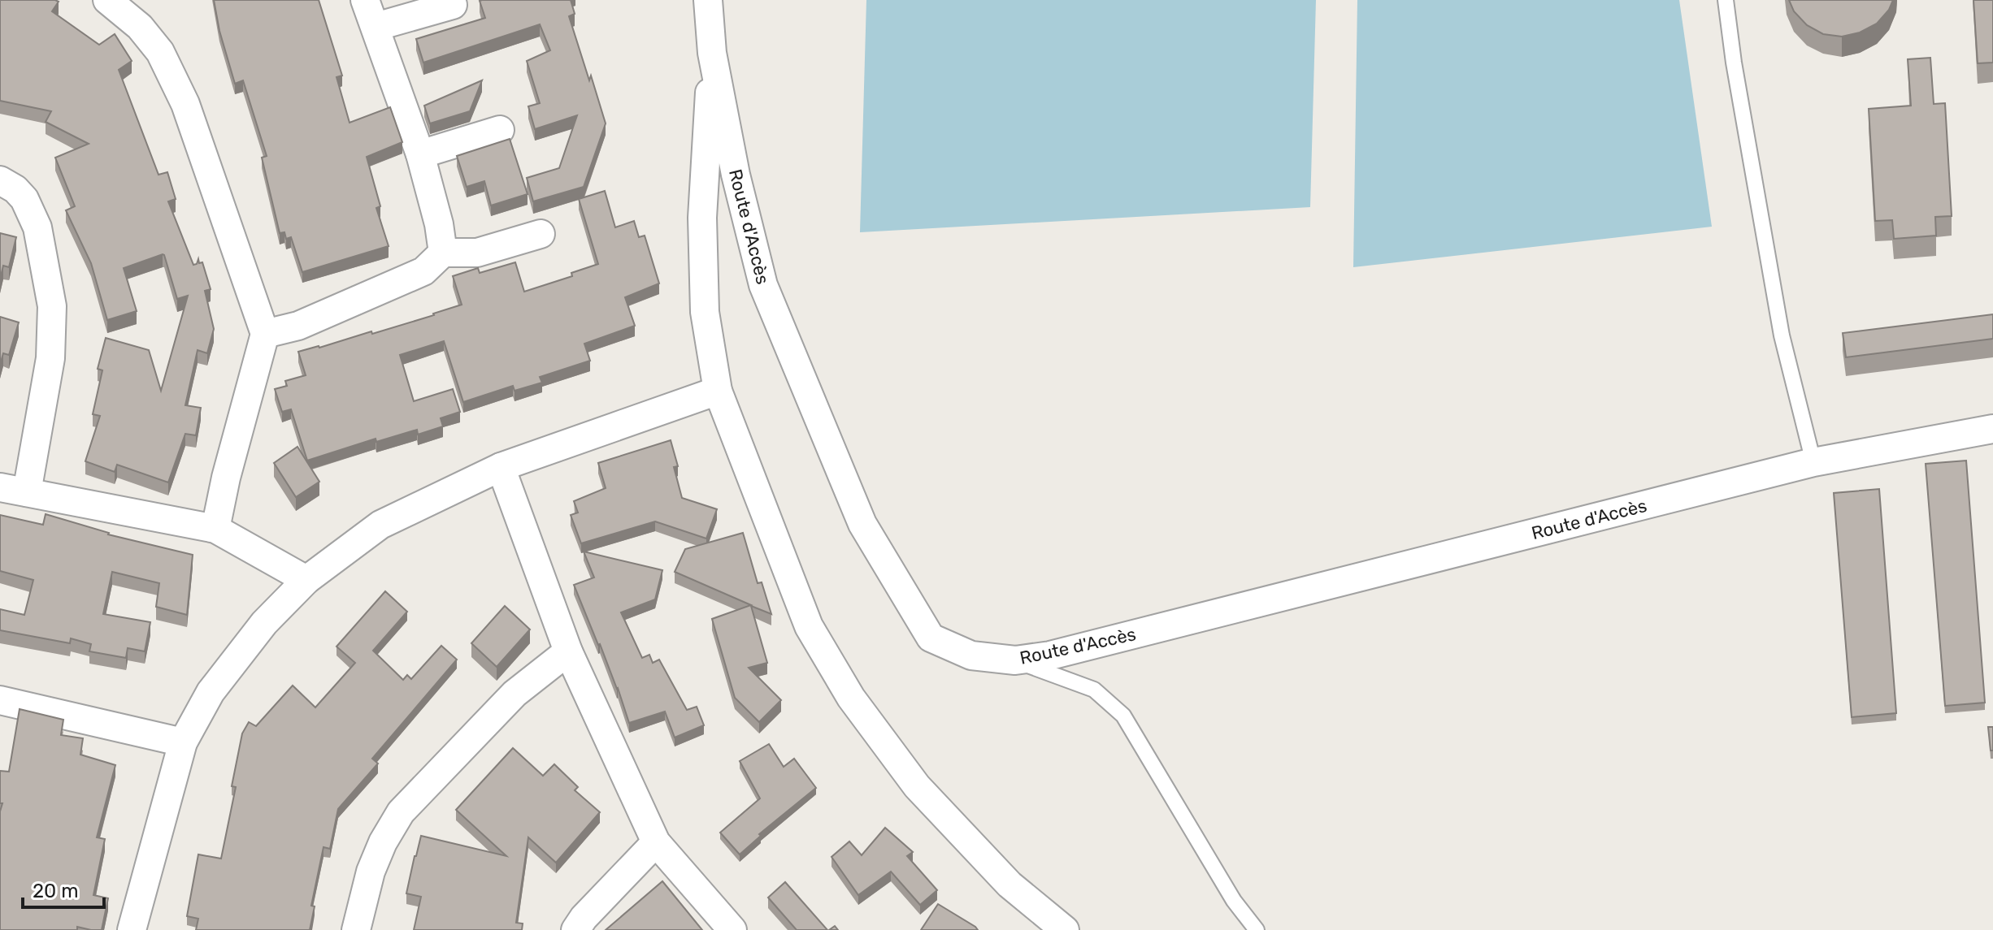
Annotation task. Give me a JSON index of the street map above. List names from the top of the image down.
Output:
{
  "streets": {
    "street": ["Route d'Accès"]
  },
  "scale_bar": "20 m"
}
